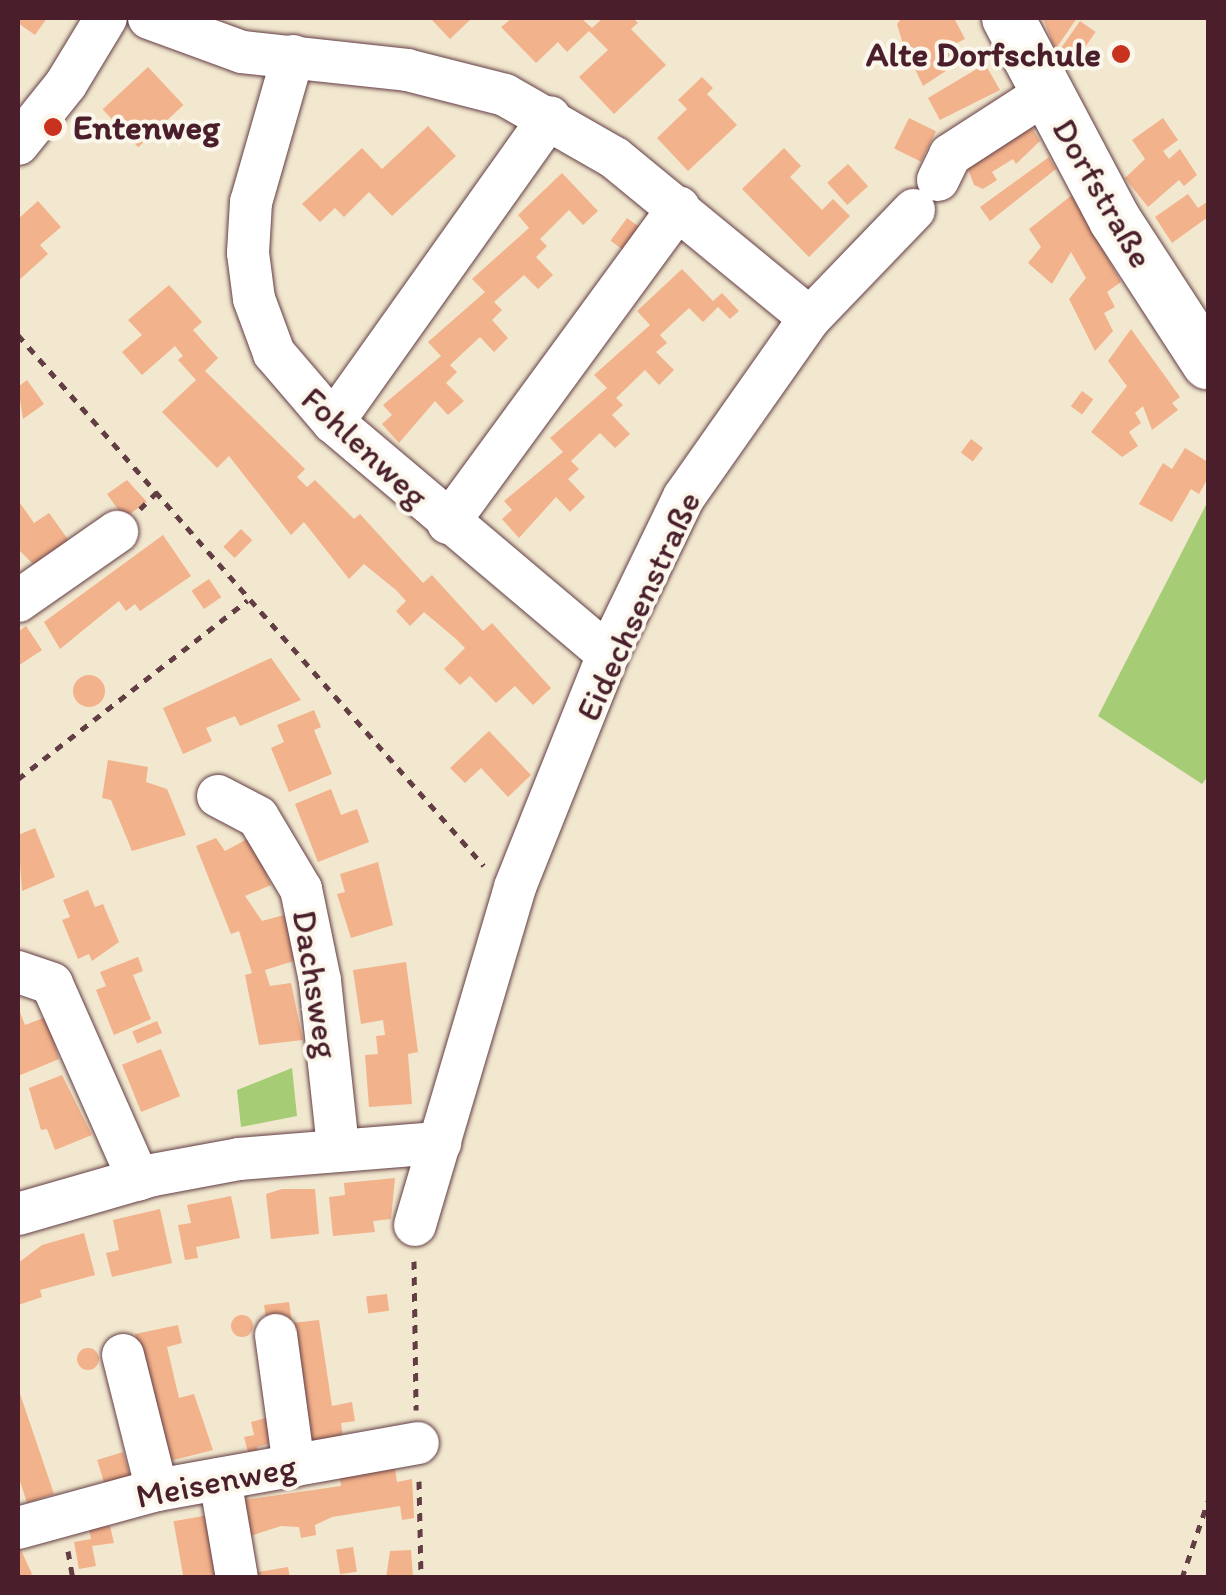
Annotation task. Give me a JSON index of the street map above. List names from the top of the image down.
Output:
{
  "streets": {
    "main road": ["Dorfstraße"],
    "street": [
      "Fohlenweg",
      "Eidechsenstraße",
      "Dachsweg",
      "Meisenweg"
    ]
  },
  "crossings": [
    ["Dorfstraße", "Eidechsenstraße"],
    ["Fohlenweg", "Eidechsenstraße"]
  ],
  "places": ["Alte Dorfschule", "Entenweg"]
}
